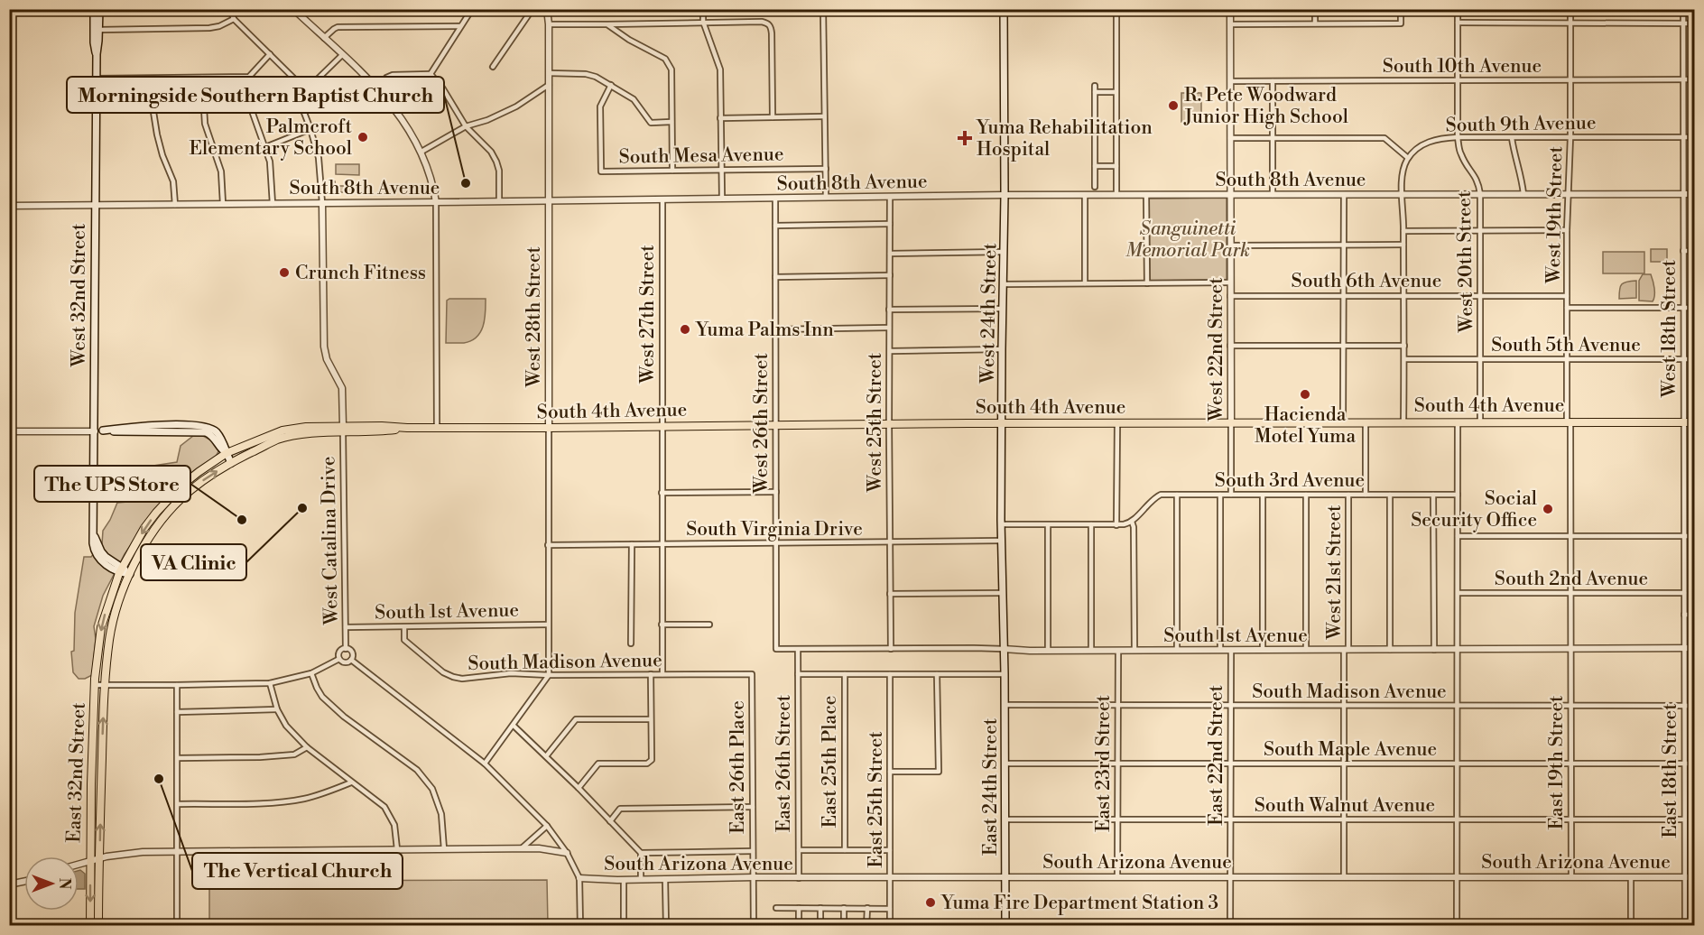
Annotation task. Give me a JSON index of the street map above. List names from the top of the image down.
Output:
{
  "streets": {
    "main road": [
      "West 32nd Street",
      "West 24th Street",
      "South 4th Avenue",
      "East 32nd Street",
      "East 24th Street"
    ],
    "street": [
      "South 10th Avenue",
      "South 9th Avenue",
      "South Mesa Avenue",
      "South 8th Avenue",
      "West 19th Street",
      "West 20th Street",
      "South 6th Avenue",
      "West 27th Street",
      "West 28th Street",
      "West 18th Street",
      "South 5th Avenue",
      "West 22nd Street",
      "West 25th Street",
      "West 26th Street",
      "South 3rd Avenue",
      "South Virginia Drive",
      "West Catalina Drive",
      "West 21st Street",
      "South 2nd Avenue",
      "South 1st Avenue",
      "South Madison Avenue",
      "South Maple Avenue",
      "East 22nd Street",
      "East 25th Place",
      "East 19th Street",
      "East 26th Street",
      "East 23rd Street",
      "East 26th Place",
      "East 18th Street",
      "East 25th Street",
      "South Walnut Avenue",
      "South Arizona Avenue"
    ]
  },
  "crossings": [
    ["South 10th Avenue", "West 19th Street"],
    ["South 10th Avenue", "West 20th Street"],
    ["South 10th Avenue", "West 18th Street"],
    ["South 10th Avenue", "West 22nd Street"],
    ["South 9th Avenue", "West 19th Street"],
    ["South 9th Avenue", "West 20th Street"],
    ["South 9th Avenue", "West 18th Street"],
    ["South 8th Avenue", "West 19th Street"],
    ["South 8th Avenue", "West 20th Street"],
    ["South 8th Avenue", "West 32nd Street"],
    ["South 8th Avenue", "West 24th Street"],
    ["South 8th Avenue", "West 27th Street"],
    ["South 8th Avenue", "West 28th Street"],
    ["South 8th Avenue", "West 18th Street"],
    ["South 8th Avenue", "West 22nd Street"],
    ["South 8th Avenue", "West 25th Street"],
    ["South 8th Avenue", "West 26th Street"],
    ["South 8th Avenue", "West Catalina Drive"],
    ["West 19th Street", "South 6th Avenue"],
    ["West 19th Street", "South 5th Avenue"],
    ["West 19th Street", "South 4th Avenue"],
    ["West 19th Street", "South 2nd Avenue"],
    ["West 19th Street", "South 1st Avenue"],
    ["West 19th Street", "East 19th Street"],
    ["West 20th Street", "South 6th Avenue"],
    ["West 20th Street", "South 5th Avenue"],
    ["West 20th Street", "South 4th Avenue"],
    ["South 6th Avenue", "West 22nd Street"],
    ["West 24th Street", "South 4th Avenue"],
    ["West 24th Street", "South Virginia Drive"],
    ["West 24th Street", "South 1st Avenue"],
    ["West 24th Street", "East 24th Street"],
    ["West 27th Street", "South 4th Avenue"],
    ["West 27th Street", "South Virginia Drive"],
    ["West 27th Street", "South Madison Avenue"],
    ["West 28th Street", "South 4th Avenue"],
    ["West 28th Street", "South Virginia Drive"],
    ["West 28th Street", "South 1st Avenue"],
    ["West 28th Street", "South Madison Avenue"],
    ["West 18th Street", "South 5th Avenue"],
    ["West 18th Street", "South 4th Avenue"],
    ["West 18th Street", "South 2nd Avenue"],
    ["West 18th Street", "South 1st Avenue"],
    ["West 18th Street", "East 18th Street"],
    ["West 22nd Street", "South 4th Avenue"],
    ["West 22nd Street", "South 3rd Avenue"],
    ["South 4th Avenue", "West 25th Street"],
    ["South 4th Avenue", "West 26th Street"],
    ["South 4th Avenue", "West Catalina Drive"],
    ["South 4th Avenue", "West 21st Street"],
    ["West 25th Street", "South Virginia Drive"],
    ["West 25th Street", "South 1st Avenue"],
    ["West 26th Street", "South Virginia Drive"],
    ["West 26th Street", "South 1st Avenue"],
    ["South 3rd Avenue", "West 21st Street"],
    ["West Catalina Drive", "South 1st Avenue"],
    ["West 21st Street", "South 1st Avenue"],
    ["West 21st Street", "South Madison Avenue"],
    ["West 21st Street", "South Maple Avenue"],
    ["West 21st Street", "South Walnut Avenue"],
    ["West 21st Street", "South Arizona Avenue"],
    ["South 1st Avenue", "South Madison Avenue"],
    ["South 1st Avenue", "East 22nd Street"],
    ["South 1st Avenue", "East 19th Street"],
    ["South 1st Avenue", "East 26th Street"],
    ["South 1st Avenue", "East 23rd Street"],
    ["South 1st Avenue", "East 18th Street"],
    ["South 1st Avenue", "East 24th Street"],
    ["South Madison Avenue", "East 22nd Street"],
    ["South Madison Avenue", "East 19th Street"],
    ["South Madison Avenue", "East 23rd Street"],
    ["South Madison Avenue", "East 26th Place"],
    ["South Madison Avenue", "East 18th Street"],
    ["South Madison Avenue", "East 24th Street"],
    ["South Maple Avenue", "East 22nd Street"],
    ["South Maple Avenue", "East 19th Street"],
    ["South Maple Avenue", "East 23rd Street"],
    ["South Maple Avenue", "East 18th Street"],
    ["South Maple Avenue", "East 24th Street"],
    ["East 22nd Street", "South Walnut Avenue"],
    ["East 22nd Street", "South Arizona Avenue"],
    ["East 19th Street", "South Walnut Avenue"],
    ["East 19th Street", "South Arizona Avenue"],
    ["East 26th Street", "South Arizona Avenue"],
    ["East 23rd Street", "South Walnut Avenue"],
    ["East 23rd Street", "South Arizona Avenue"],
    ["East 26th Place", "South Arizona Avenue"],
    ["East 18th Street", "South Walnut Avenue"],
    ["East 18th Street", "South Arizona Avenue"],
    ["East 24th Street", "South Walnut Avenue"],
    ["East 24th Street", "South Arizona Avenue"],
    ["East 25th Street", "South Arizona Avenue"]
  ],
  "parks": ["Sanguinetti Memorial Park"],
  "places": {
    "other": [
      "R. Pete Woodward Junior High School",
      "Palmcroft Elementary School",
      "Morningside Southern Baptist Church",
      "Crunch Fitness",
      "Yuma Palms Inn",
      "Hacienda Motel Yuma",
      "VA Clinic",
      "Social Security Office",
      "The UPS Store",
      "The Vertical Church",
      "Yuma Fire Department Station 3"
    ],
    "health": ["Yuma Rehabilitation Hospital"]
  },
  "north": "right"
}
